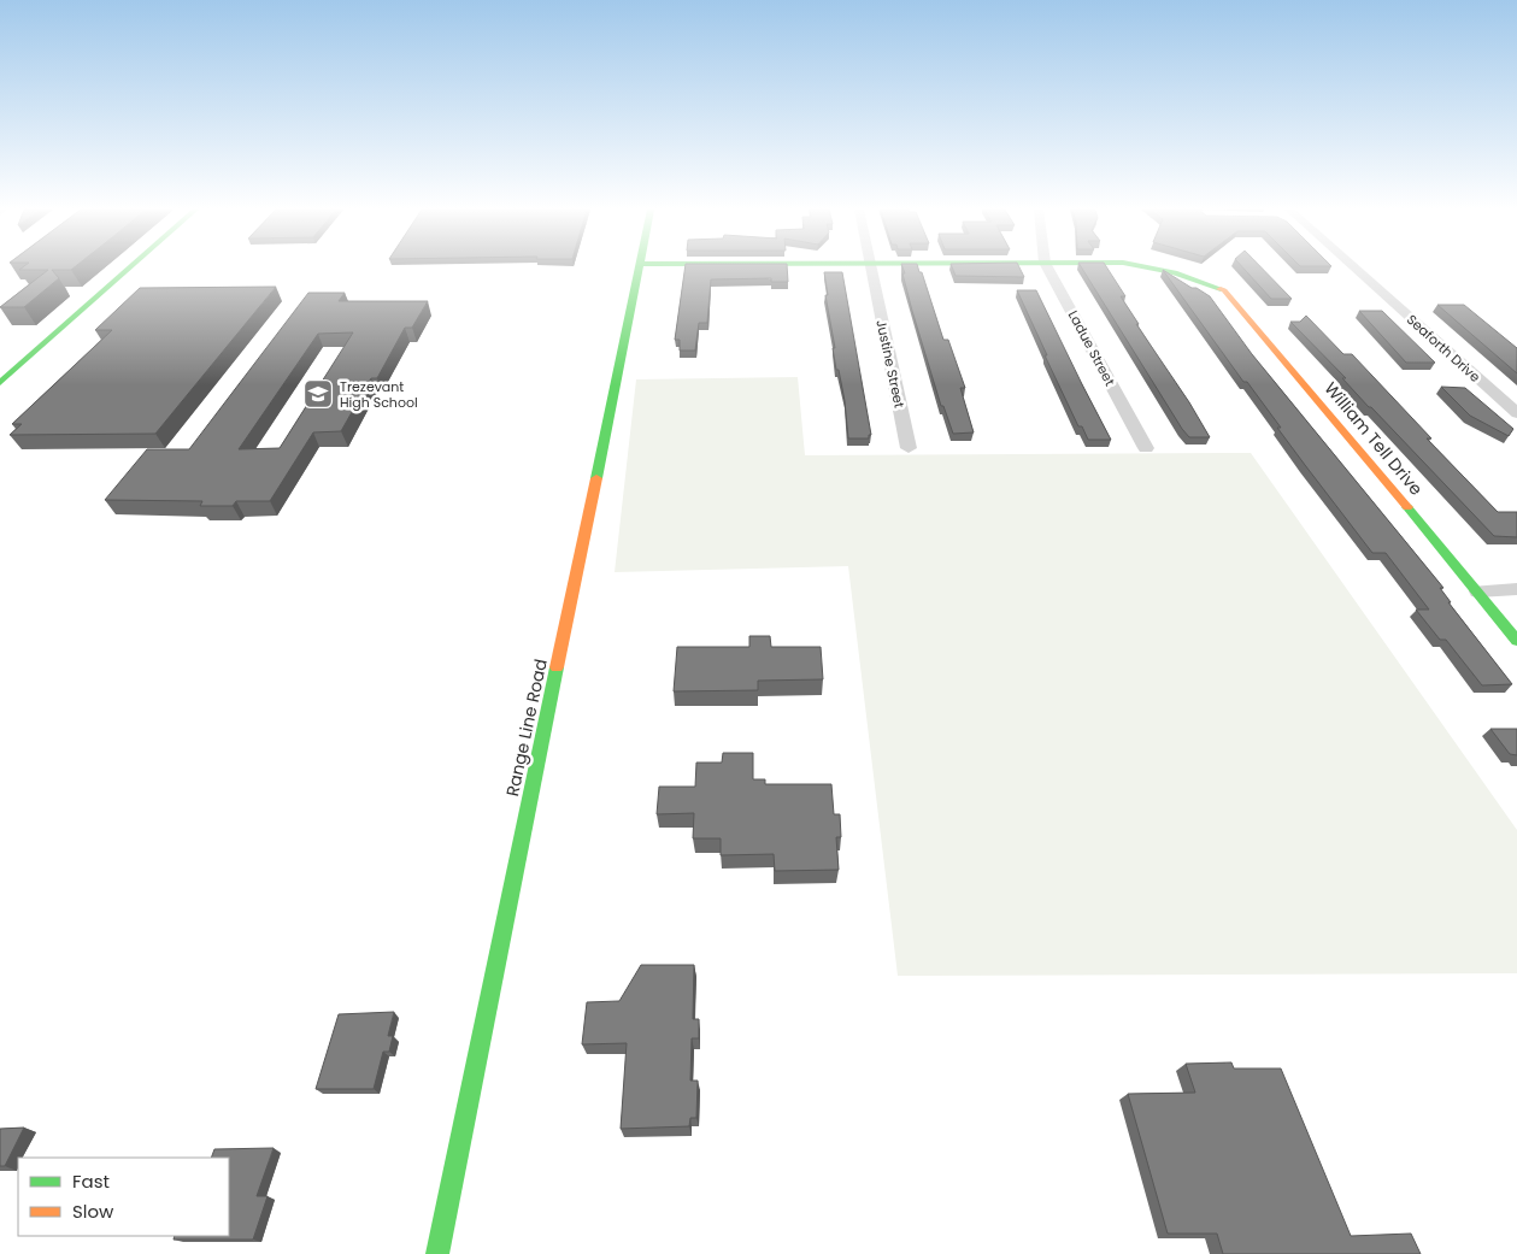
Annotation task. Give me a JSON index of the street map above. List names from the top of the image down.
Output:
{
  "streets": {
    "street": [
      "Ladue Street",
      "Seaforth Drive",
      "Justine Street",
      "William Tell Drive",
      "Range Line Road"
    ]
  },
  "places": {
    "school or university": ["Trezevant High School"]
  },
  "legend": ["Fast", "Slow"]
}
